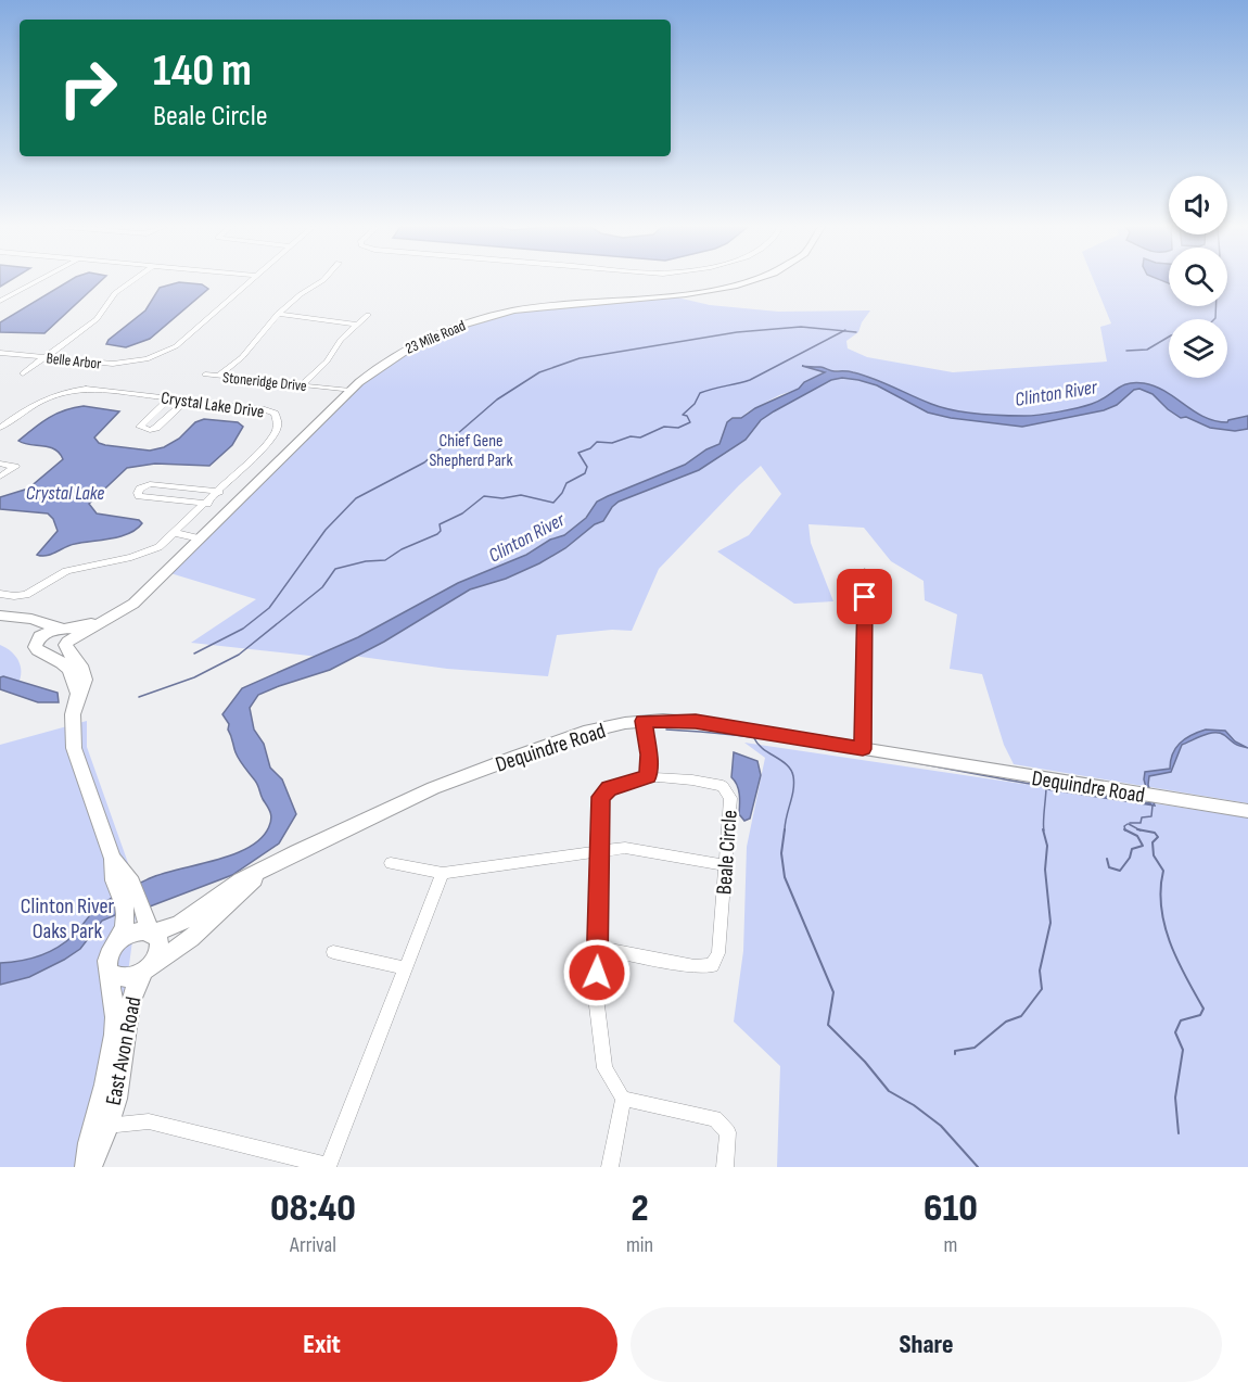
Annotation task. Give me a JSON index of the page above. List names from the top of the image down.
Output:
{
  "streets": {
    "main road": ["23 Mile Road", "Dequindre Road", "East Avon Road"],
    "street": [
      "Belle Arbor",
      "Stoneridge Drive",
      "Crystal Lake Drive",
      "Beale Circle"
    ]
  },
  "crossings": [
    ["23 Mile Road", "Stoneridge Drive"],
    ["Dequindre Road", "East Avon Road"]
  ],
  "water": ["Clinton River", "Crystal Lake"],
  "parks": ["Chief Gene Shepherd Park", "Clinton River Oaks Park"],
  "page": {
    "turn": ["140 m", "Beale Circle"],
    "eta": [
      "08:40",
      "Arrival",
      "2",
      "min",
      "610",
      "m"
    ],
    "buttons": ["Exit", "Share"]
  }
}
